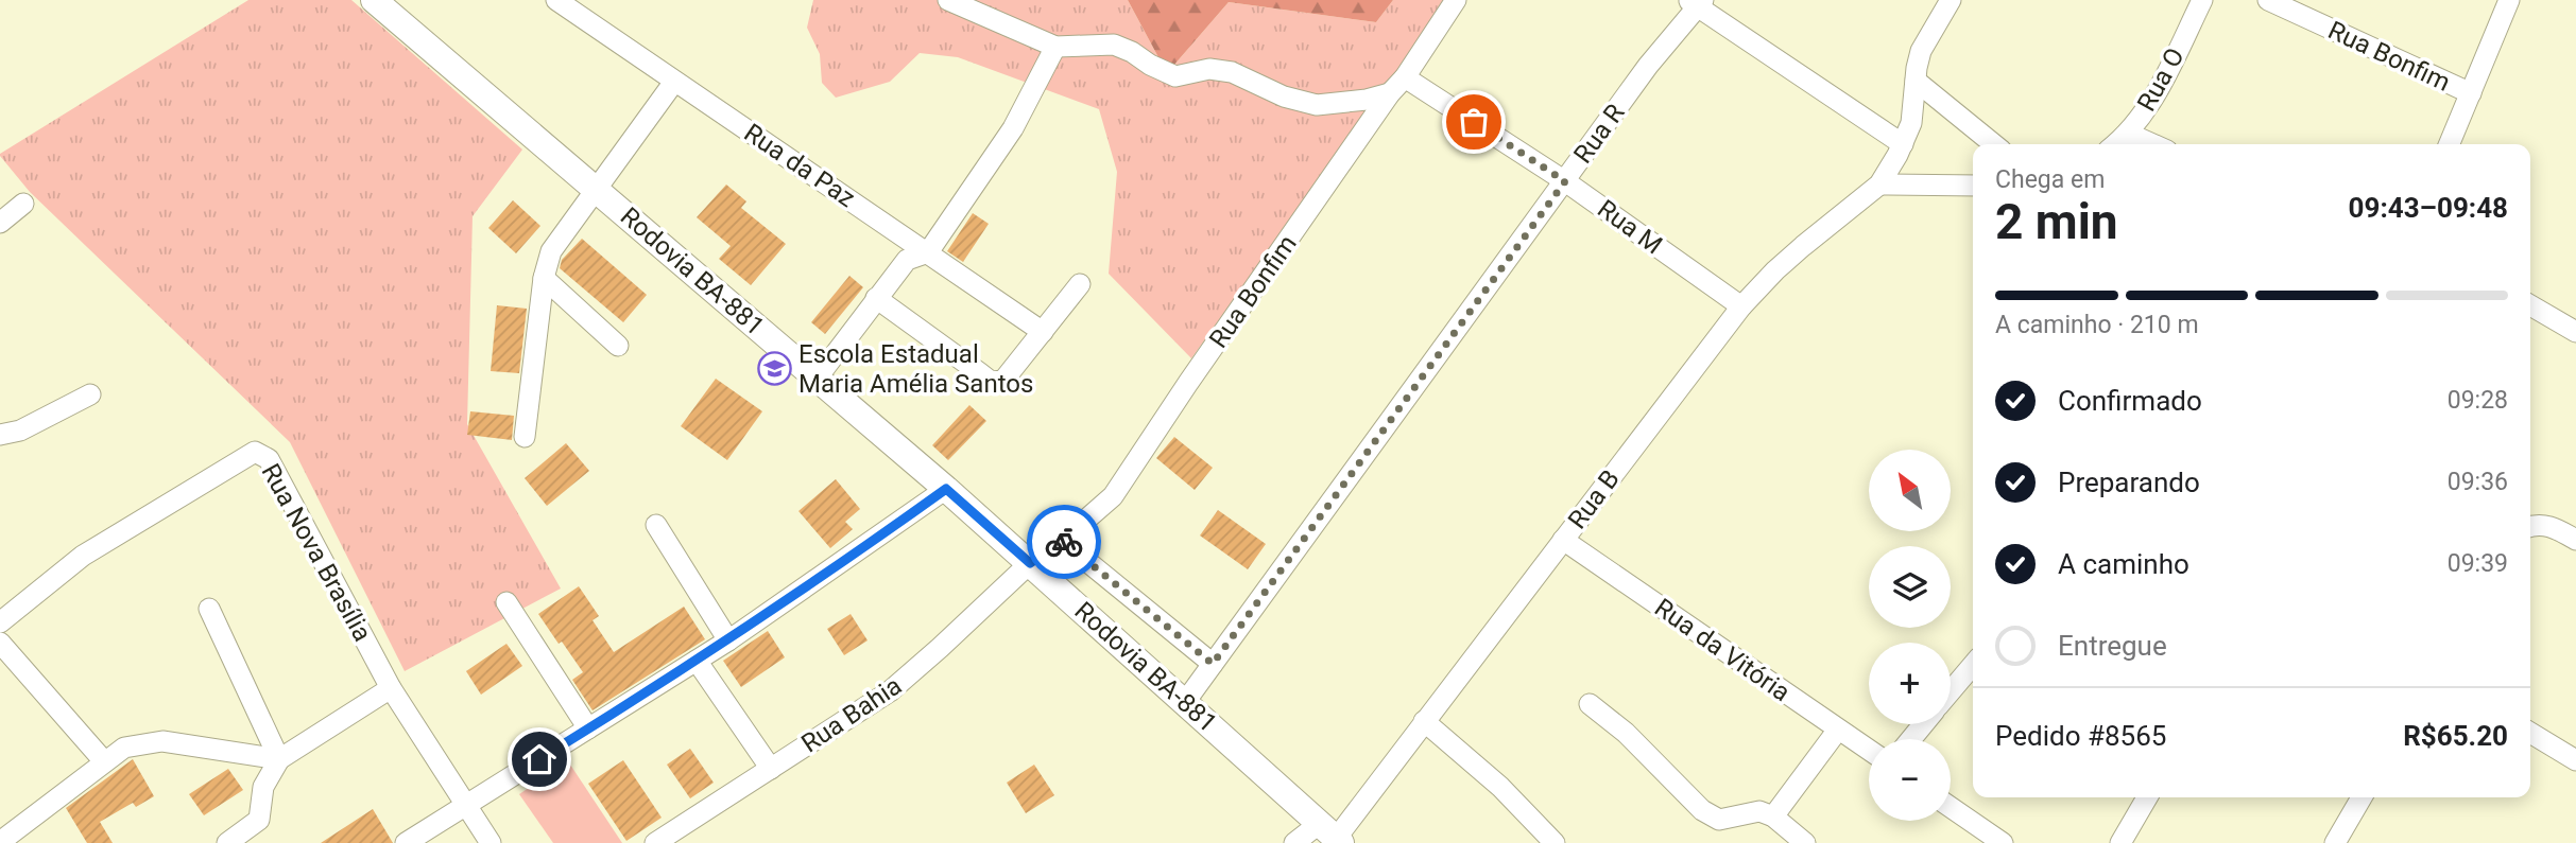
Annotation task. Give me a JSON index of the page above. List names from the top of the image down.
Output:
{
  "streets": {
    "main road": ["Rodovia BA-881"],
    "street": [
      "Rua Bonfim",
      "Rua O",
      "Rua R",
      "Rua da Paz",
      "Rua M",
      "Rua B",
      "Rua Nova Brasília",
      "Rua da Vitória",
      "Rua Bahia"
    ]
  },
  "crossings": [
    ["Rua Bonfim", "Rua M"],
    ["Rua Bonfim", "Rodovia BA-881"],
    ["Rua Bonfim", "Rua Bahia"],
    ["Rua R", "Rua M"],
    ["Rua R", "Rodovia BA-881"],
    ["Rua M", "Rua B"],
    ["Rodovia BA-881", "Rua B"],
    ["Rodovia BA-881", "Rua Bahia"],
    ["Rua B", "Rua da Vitória"]
  ],
  "places": {
    "school or university": ["Escola Estadual Maria Amélia Santos"]
  },
  "north": "top left",
  "page": {
    "heading": ["2 min", "Chega em", "09:43–09:48"],
    "panel": ["Pedido #8565", "R$65.20"],
    "bar": "A caminho · 210 m",
    "list": [
      ["Confirmado", "09:28"],
      ["Preparando", "09:36"],
      ["A caminho", "09:39"],
      "Entregue"
    ],
    "map_buttons": ["+", "−"]
  }
}
